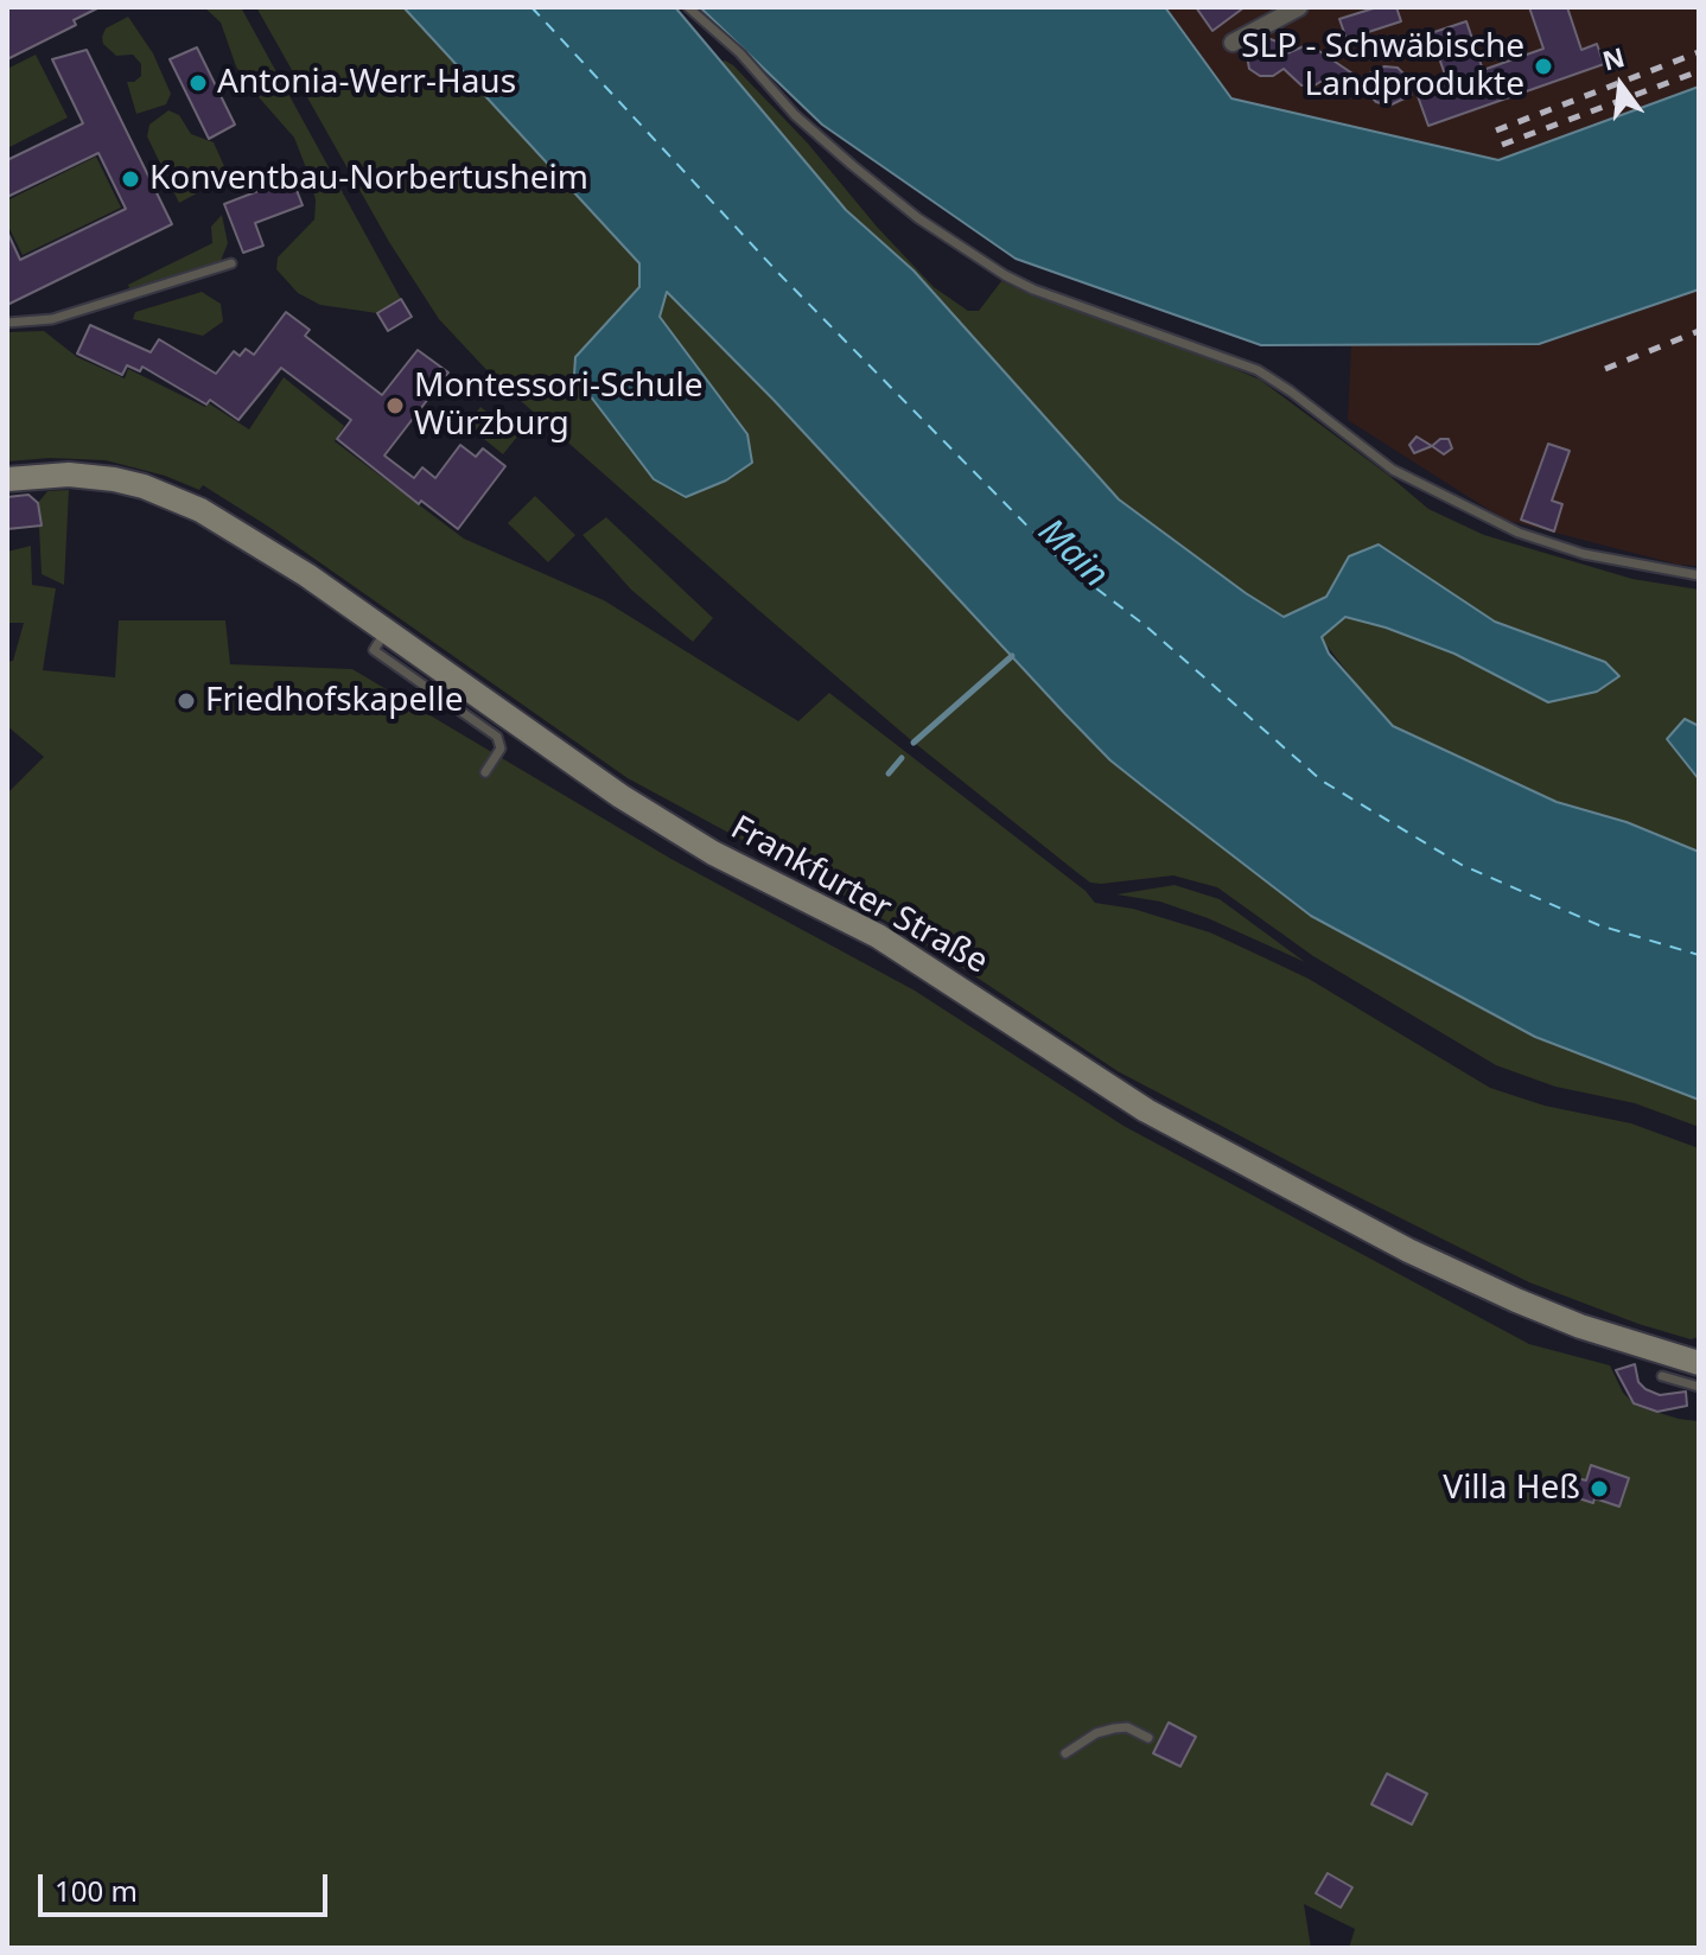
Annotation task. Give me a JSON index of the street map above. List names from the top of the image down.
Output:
{
  "streets": {
    "main road": ["Frankfurter Straße"]
  },
  "water": ["Main"],
  "places": [
    "SLP - Schwäbische Landprodukte",
    "Antonia-Werr-Haus",
    "Konventbau-Norbertusheim",
    "Montessori-Schule Würzburg",
    "Friedhofskapelle",
    "Villa Heß"
  ],
  "scale_bar": "100 m",
  "north": "top"
}
